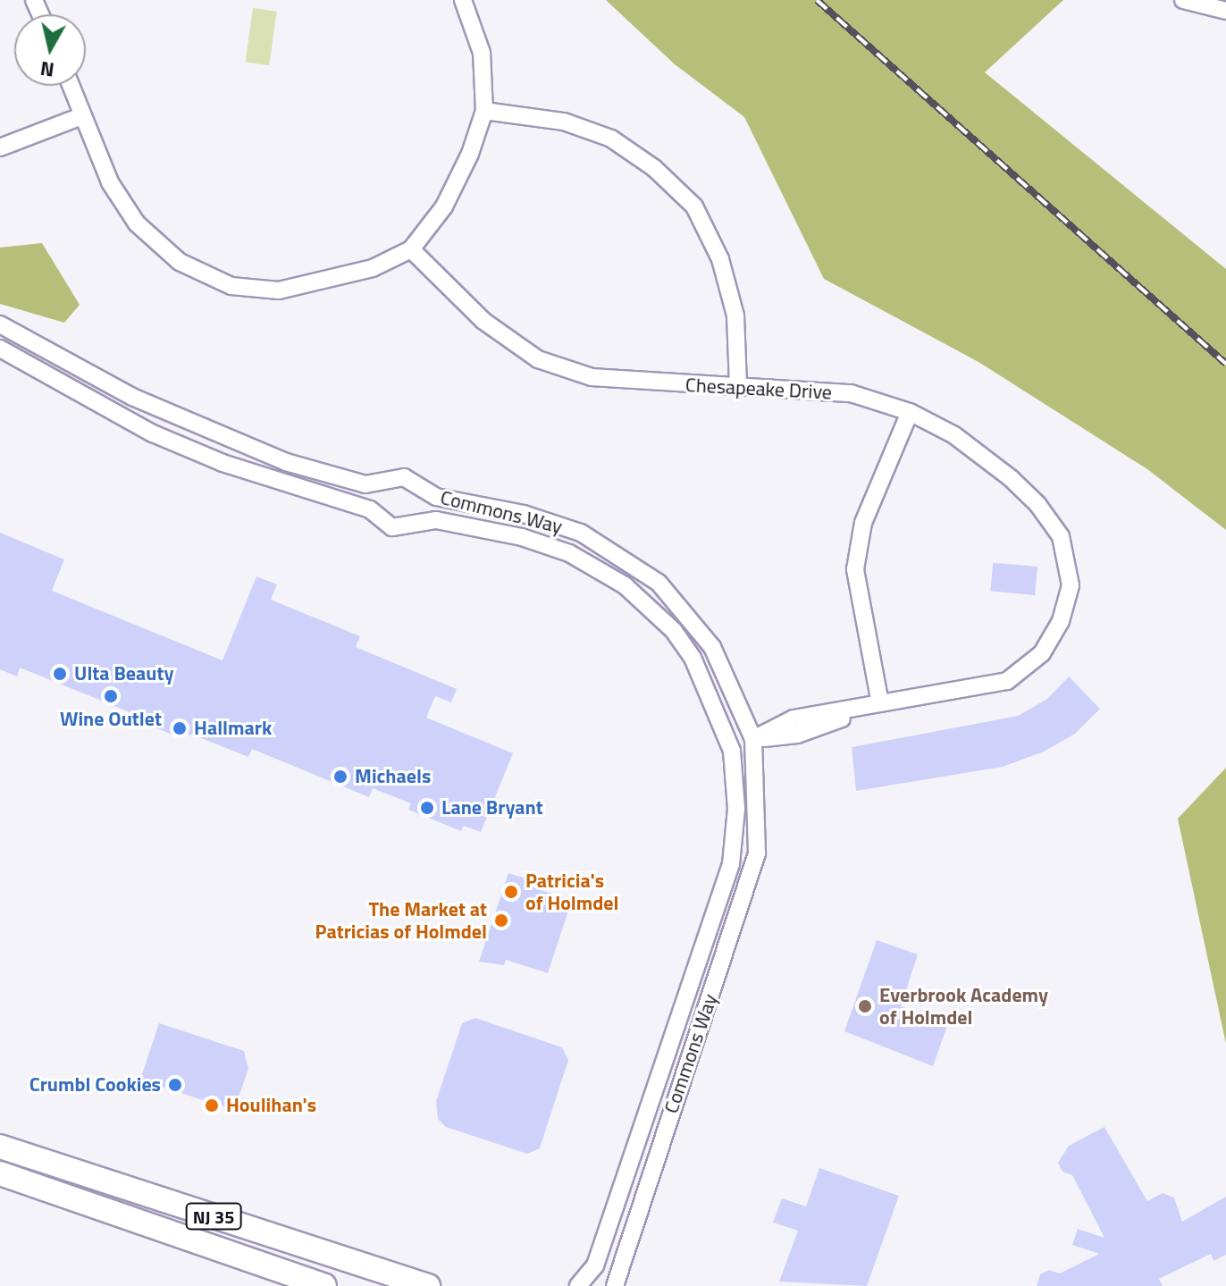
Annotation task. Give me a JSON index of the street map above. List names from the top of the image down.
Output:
{
  "streets": {
    "highway": ["NJ 35"],
    "street": ["Chesapeake Drive", "Commons Way"]
  },
  "crossings": [
    ["Chesapeake Drive", "Commons Way"]
  ],
  "places": [
    "Ulta Beauty",
    "Wine Outlet",
    "Hallmark",
    "Michaels",
    "Lane Bryant",
    "Patricia's of Holmdel",
    "The Market at Patricias of Holmdel",
    "Everbrook Academy of Holmdel",
    "Crumbl Cookies",
    "Houlihan's"
  ],
  "north": "bottom"
}
